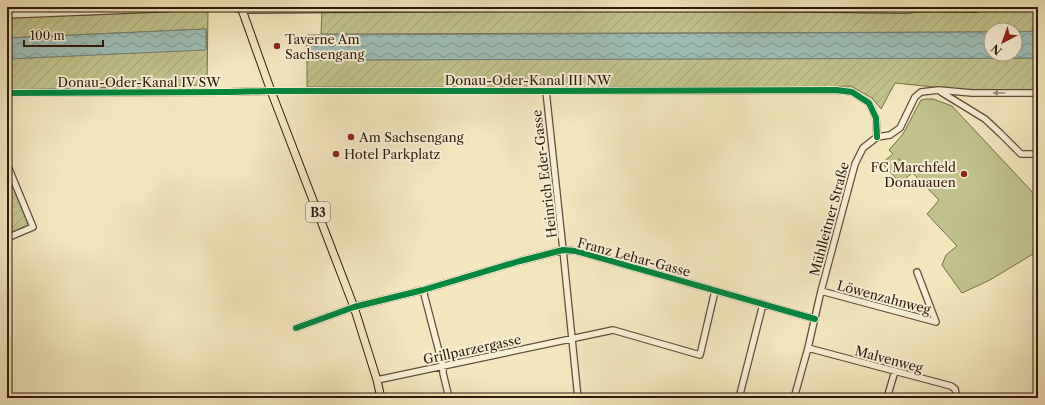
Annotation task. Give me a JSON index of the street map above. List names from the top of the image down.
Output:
{
  "streets": {
    "main road": ["B3"],
    "street": [
      "Donau-Oder-Kanal III NW",
      "Donau-Oder-Kanal IV SW",
      "Heinrich Eder-Gasse",
      "Mühlleitner Straße",
      "Franz Lehar-Gasse",
      "Löwenzahnweg",
      "Grillparzergasse",
      "Malvenweg"
    ]
  },
  "crossings": [
    ["Donau-Oder-Kanal III NW", "Donau-Oder-Kanal IV SW"],
    ["Donau-Oder-Kanal III NW", "Heinrich Eder-Gasse"],
    ["Donau-Oder-Kanal III NW", "B3"],
    ["Donau-Oder-Kanal III NW", "Mühlleitner Straße"],
    ["Donau-Oder-Kanal IV SW", "B3"],
    ["Heinrich Eder-Gasse", "Franz Lehar-Gasse"],
    ["Heinrich Eder-Gasse", "Grillparzergasse"],
    ["B3", "Franz Lehar-Gasse"],
    ["B3", "Grillparzergasse"],
    ["Mühlleitner Straße", "Franz Lehar-Gasse"],
    ["Mühlleitner Straße", "Löwenzahnweg"],
    ["Mühlleitner Straße", "Malvenweg"],
    ["Franz Lehar-Gasse", "Grillparzergasse"]
  ],
  "places": [
    "Taverne Am Sachsengang",
    "Am Sachsengang",
    "Hotel Parkplatz",
    "FC Marchfeld Donauauen"
  ],
  "scale_bar": "100 m",
  "north": "bottom left"
}
